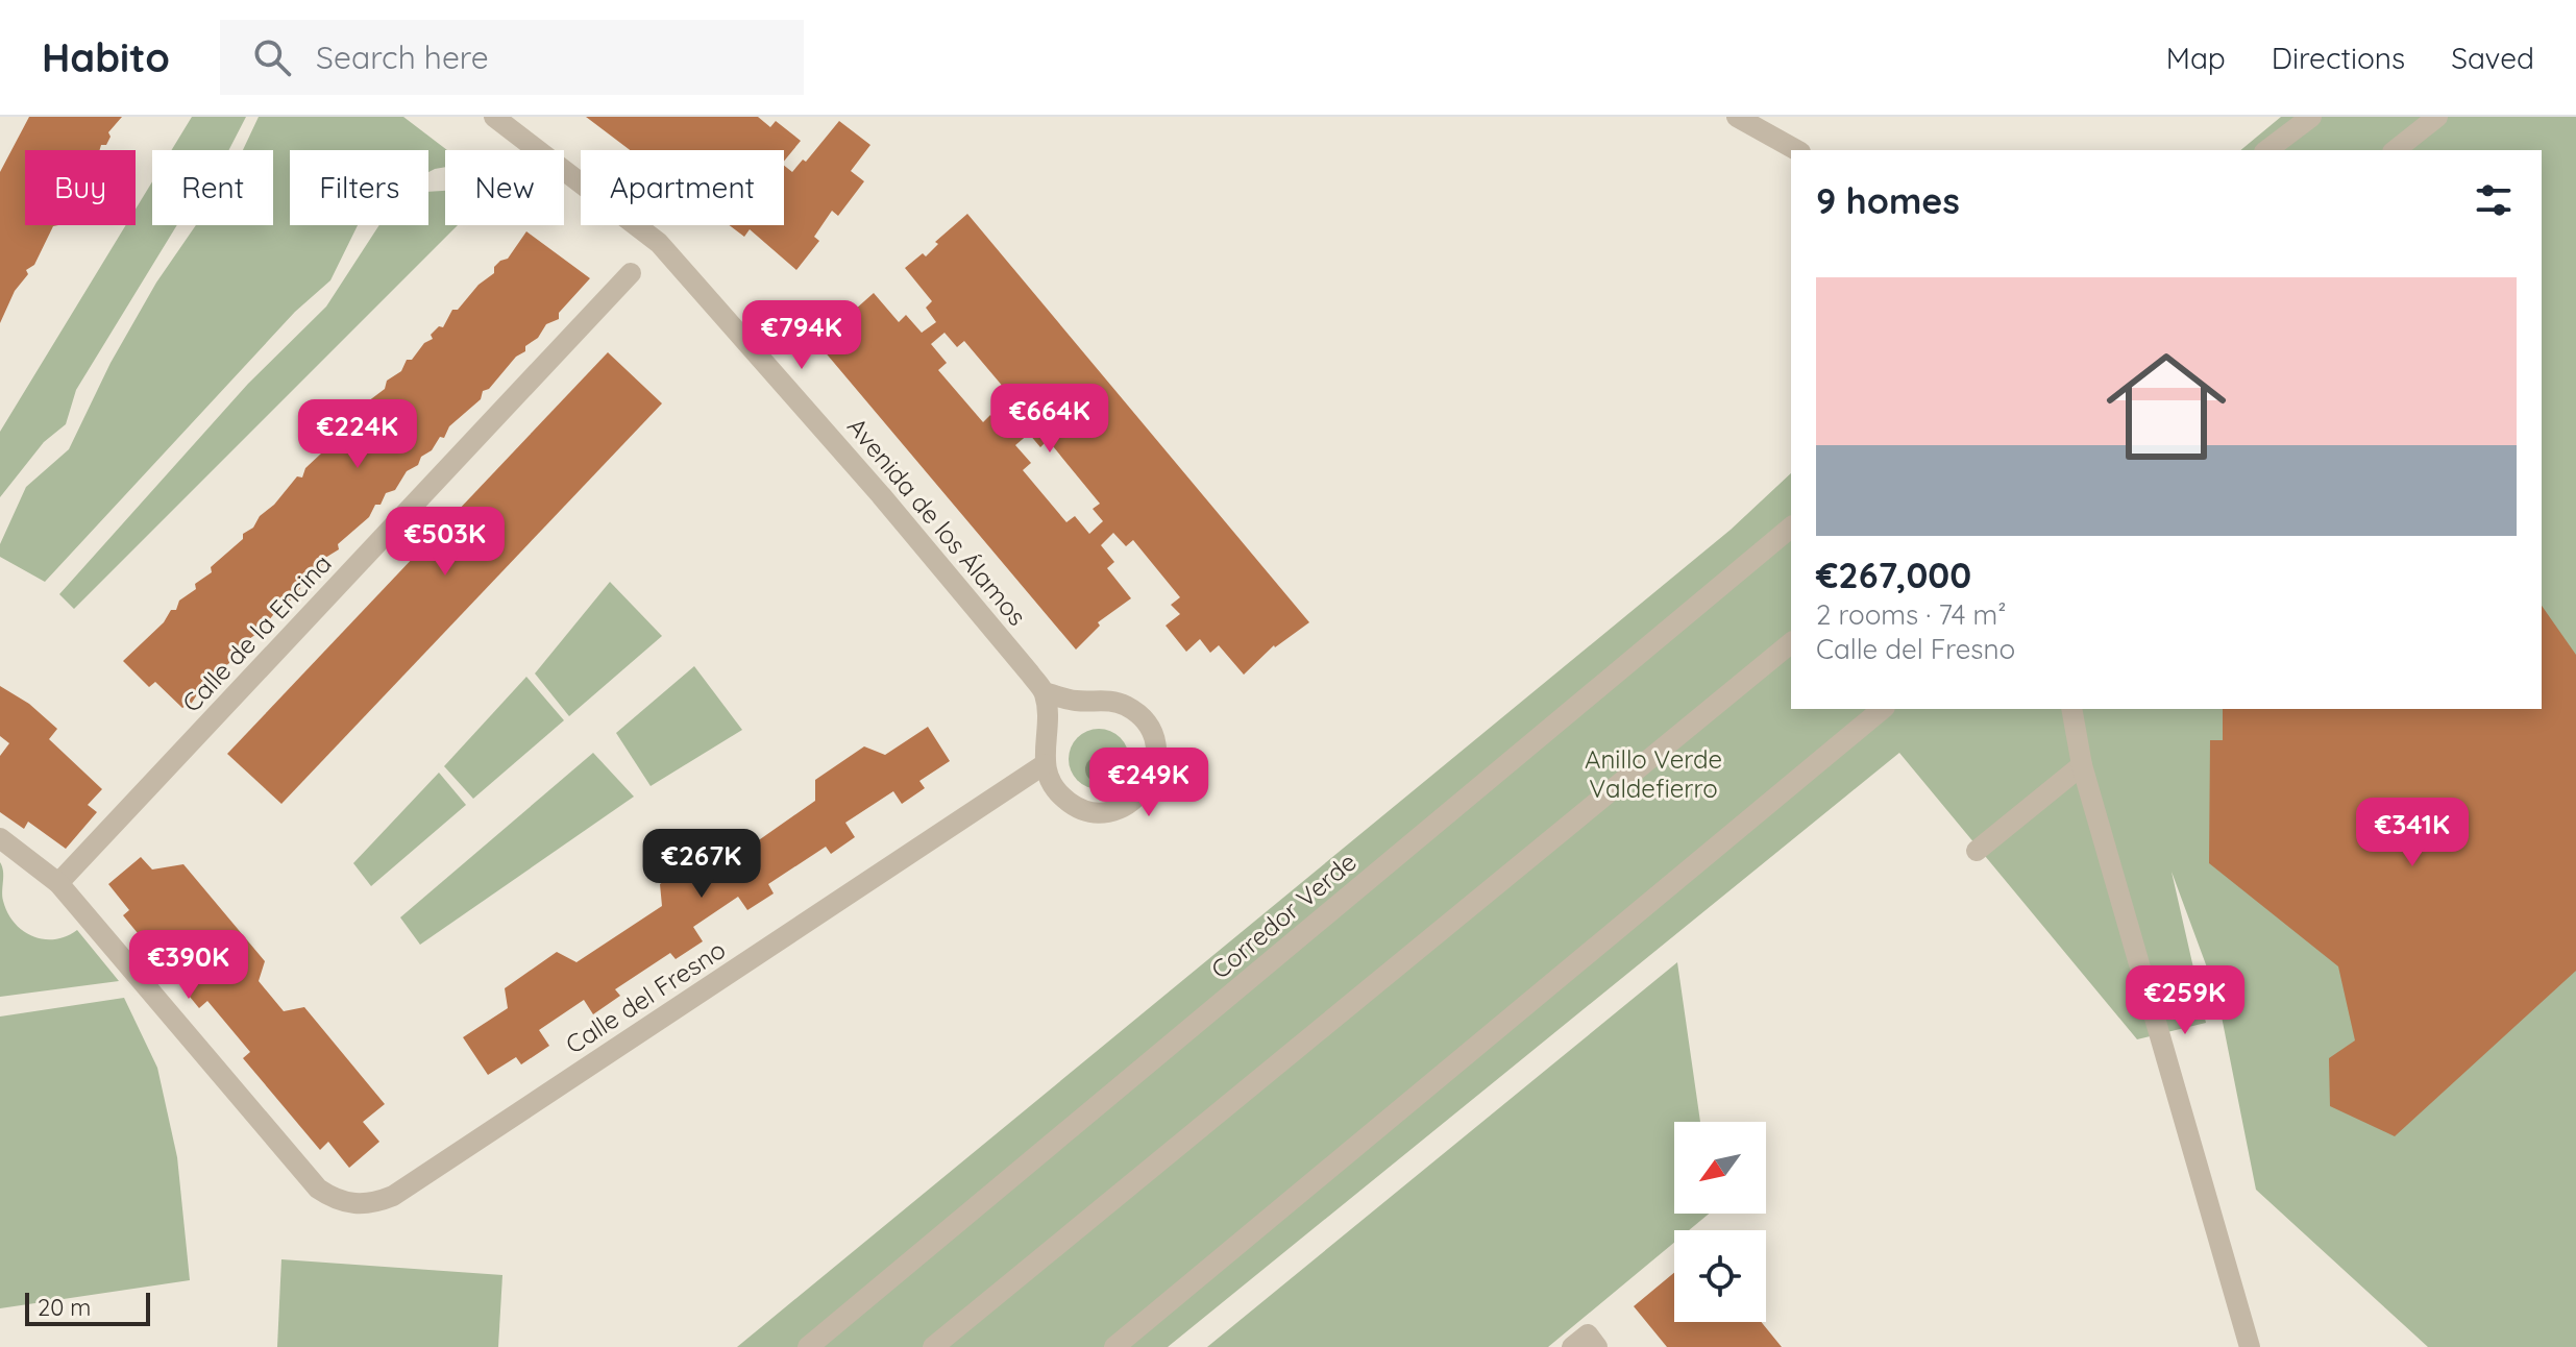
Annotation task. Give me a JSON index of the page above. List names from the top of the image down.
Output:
{
  "streets": {
    "street": [
      "Avenida de los Álamos",
      "Calle de la Encina",
      "Corredor Verde",
      "Calle del Fresno"
    ]
  },
  "crossings": [
    ["Avenida de los Álamos", "Calle del Fresno"],
    ["Calle de la Encina", "Calle del Fresno"]
  ],
  "parks": ["Anillo Verde Valdefierro"],
  "scale_bar": "20 m",
  "north": "bottom left",
  "page": {
    "header": "Habito",
    "search": "Search here",
    "nav": ["Map", "Directions", "Saved"],
    "chip": [
      "Buy",
      "Rent",
      "Filters",
      "New",
      "Apartment"
    ],
    "heading": "9 homes",
    "list": [
      {
        "name": "€267,000",
        "note": "2 rooms · 74 m² · Calle del Fresno"
      }
    ],
    "price": [
      "€794K",
      "€664K",
      "€224K",
      "€503K",
      "€249K",
      "€341K",
      "€267K",
      "€390K",
      "€259K"
    ],
    "scale": "20 m"
  }
}
